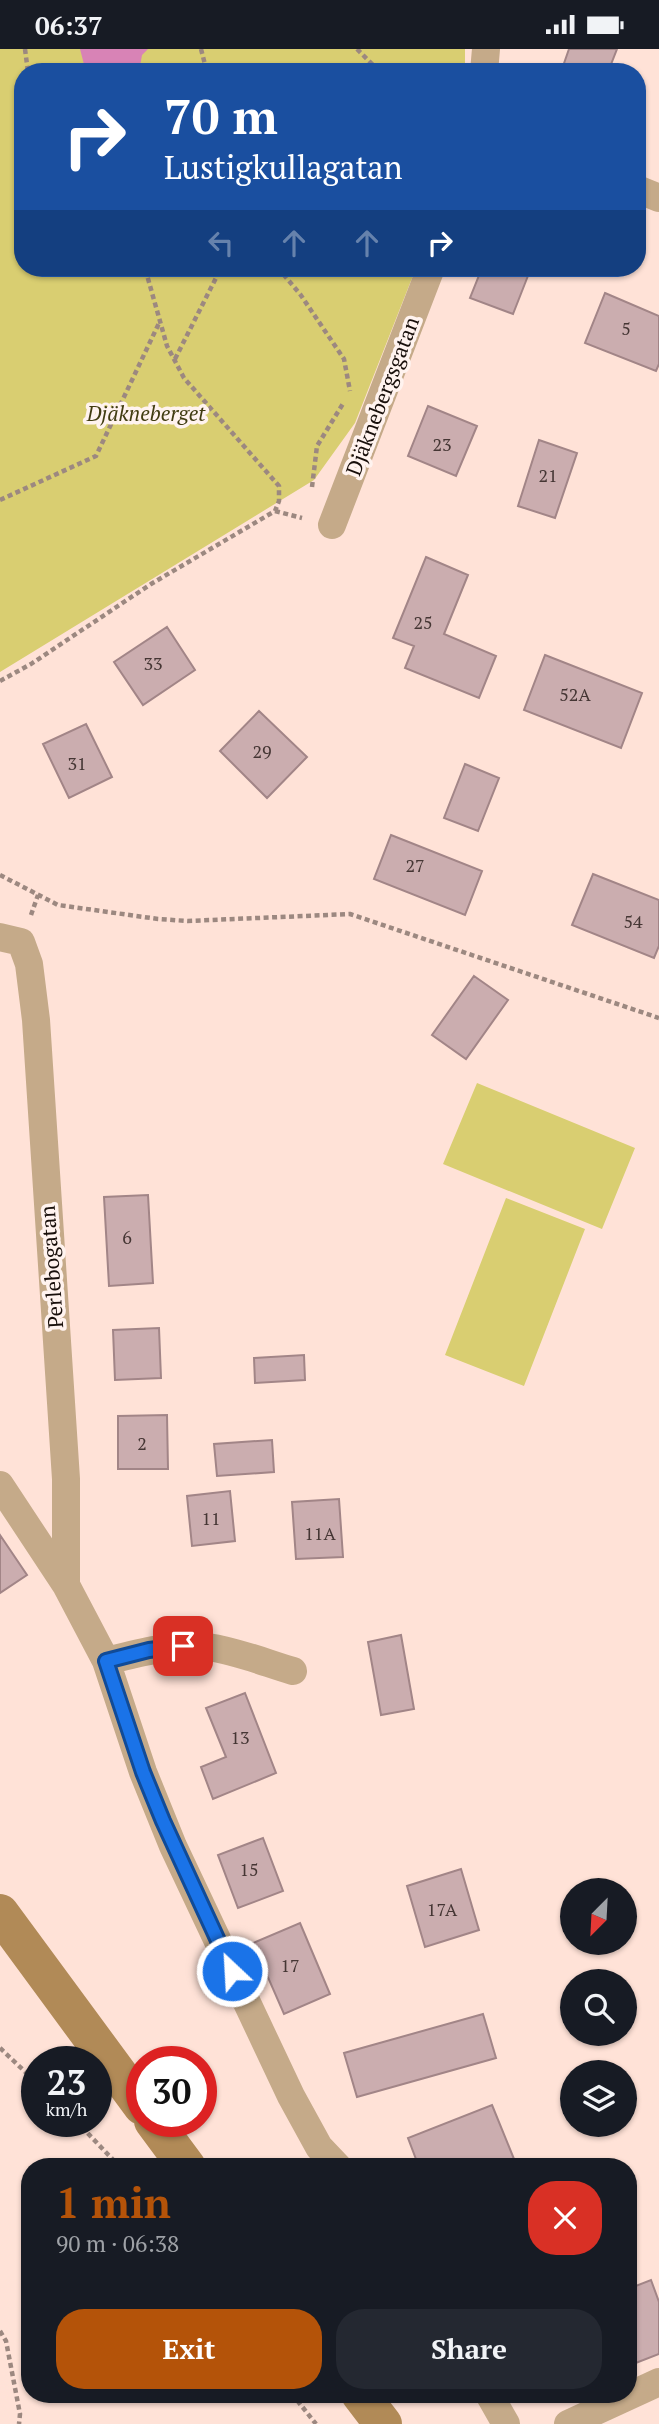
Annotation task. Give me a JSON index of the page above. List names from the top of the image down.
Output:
{
  "streets": {
    "street": ["Djäknebergsgatan", "Perlebogatan"]
  },
  "parks": ["Djäkneberget"],
  "house_numbers": [
    "5",
    "23",
    "21",
    "25",
    "33",
    "52A",
    "29",
    "31",
    "27",
    "54",
    "6",
    "2",
    "11",
    "11A",
    "13",
    "15",
    "17A",
    "17"
  ],
  "north": "bottom left",
  "page": {
    "status": "06:37",
    "turn": ["70 m", "Lustigkullagatan"],
    "speed": "23 km/h",
    "limit": "30",
    "heading": ["1 min", "90 m · 06:38"],
    "buttons": ["Exit", "Share"]
  }
}
